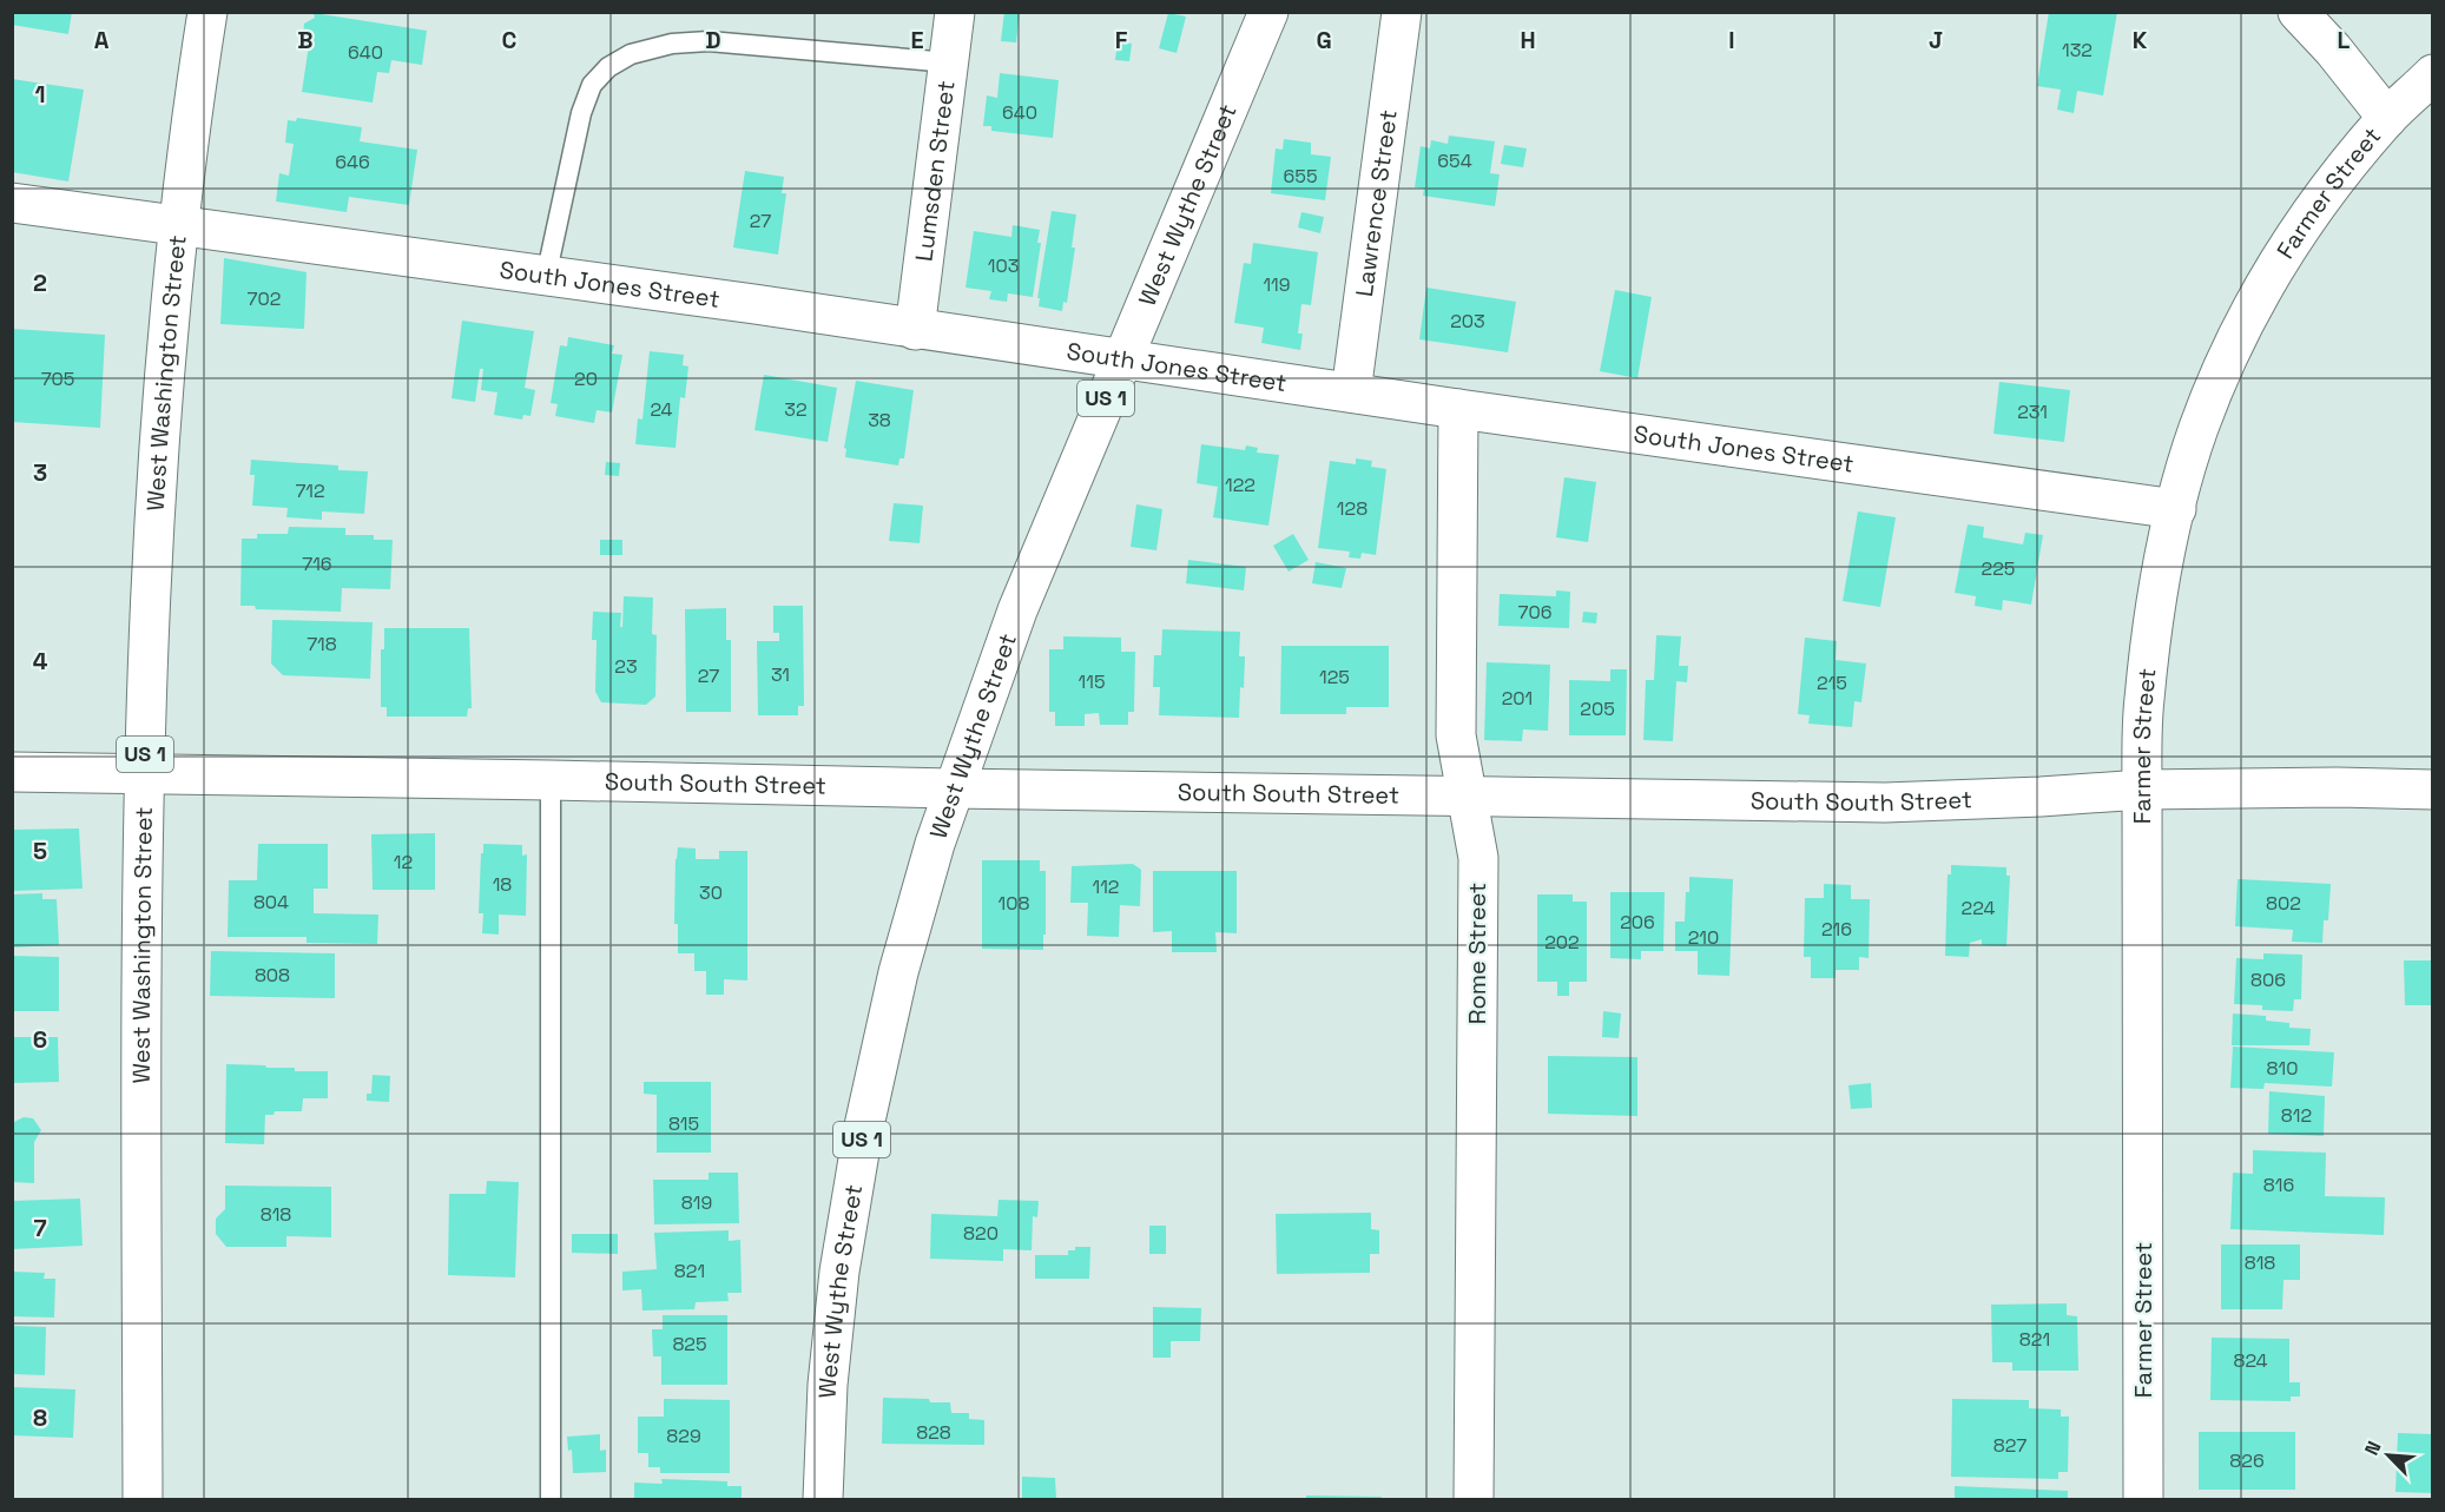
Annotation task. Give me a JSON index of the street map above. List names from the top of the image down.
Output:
{
  "streets": {
    "street": [
      "Lumsden Street",
      "Farmer Street",
      "Lawrence Street",
      "West Wythe Street",
      "South Jones Street",
      "West Washington Street",
      "US 1",
      "South South Street",
      "Rome Street"
    ]
  },
  "crossings": [
    ["Lumsden Street", "South Jones Street"],
    ["Farmer Street", "South Jones Street"],
    ["Farmer Street", "South South Street"],
    ["Lawrence Street", "South Jones Street"],
    ["West Wythe Street", "South Jones Street"],
    ["West Wythe Street", "South South Street"],
    ["South Jones Street", "West Washington Street"],
    ["South Jones Street", "Rome Street"],
    ["West Washington Street", "South South Street"],
    ["South South Street", "Rome Street"]
  ],
  "house_numbers": [
    "132",
    "640",
    "640",
    "654",
    "646",
    "655",
    "27",
    "103",
    "119",
    "702",
    "203",
    "705",
    "20",
    "24",
    "32",
    "231",
    "38",
    "122",
    "712",
    "128",
    "716",
    "225",
    "706",
    "718",
    "23",
    "31",
    "27",
    "125",
    "115",
    "215",
    "201",
    "205",
    "12",
    "18",
    "112",
    "30",
    "804",
    "108",
    "802",
    "224",
    "206",
    "216",
    "210",
    "202",
    "808",
    "806",
    "810",
    "812",
    "815",
    "816",
    "819",
    "818",
    "820",
    "818",
    "821",
    "821",
    "825",
    "824",
    "828",
    "829",
    "827",
    "826"
  ],
  "north": "top left",
  "grid": {
    "columns": [
      "A",
      "B",
      "C",
      "D",
      "E",
      "F",
      "G",
      "H",
      "I",
      "J",
      "K",
      "L"
    ],
    "rows": [
      "1",
      "2",
      "3",
      "4",
      "5",
      "6",
      "7",
      "8"
    ]
  }
}
